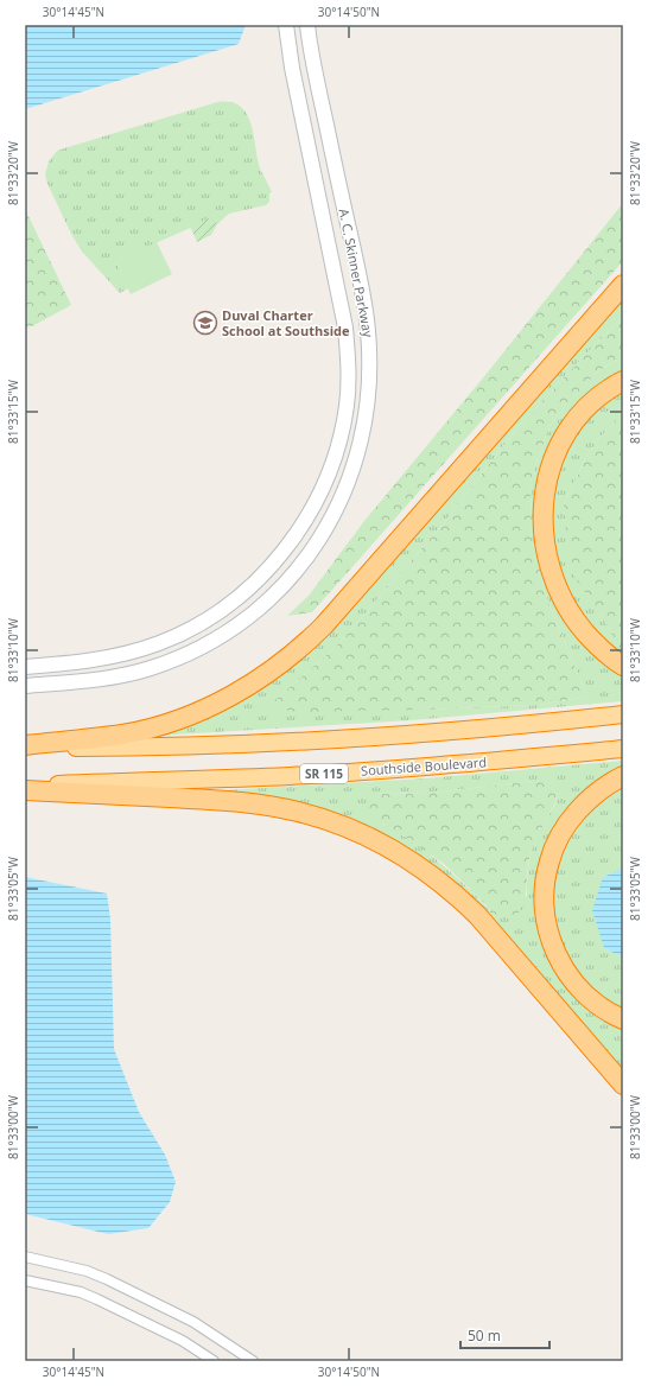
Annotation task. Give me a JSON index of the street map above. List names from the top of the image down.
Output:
{
  "streets": {
    "highway": ["Southside Boulevard", "SR 115"],
    "main road": ["A. C. Skinner Parkway"]
  },
  "places": {
    "school or university": ["Duval Charter School at Southside"]
  },
  "scale_bar": "50 m",
  "coordinates": [
    "30°14'45\"N",
    "30°14'50\"N",
    "81°33'20\"W",
    "81°33'15\"W",
    "81°33'10\"W",
    "81°33'05\"W",
    "81°33'00\"W"
  ]
}
